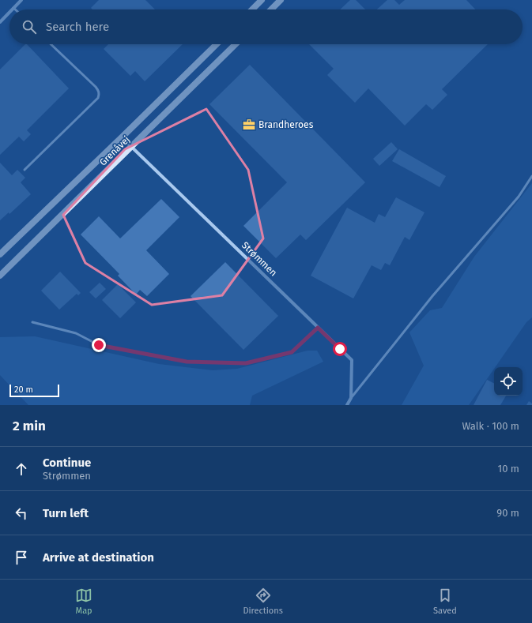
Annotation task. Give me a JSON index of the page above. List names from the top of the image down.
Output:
{
  "streets": {
    "street": ["Grenåvej", "Strømmen"]
  },
  "crossings": [
    ["Grenåvej", "Strømmen"]
  ],
  "places": {
    "office": ["Brandheroes"]
  },
  "scale_bar": "20 m",
  "page": {
    "search": "Search here",
    "scale": "20 m",
    "heading": ["2 min", "Walk · 100 m"],
    "list": [
      ["Continue", "Strømmen", "10 m"],
      ["Turn left", "90 m"],
      "Arrive at destination"
    ],
    "nav": ["Map", "Directions", "Saved"]
  }
}
